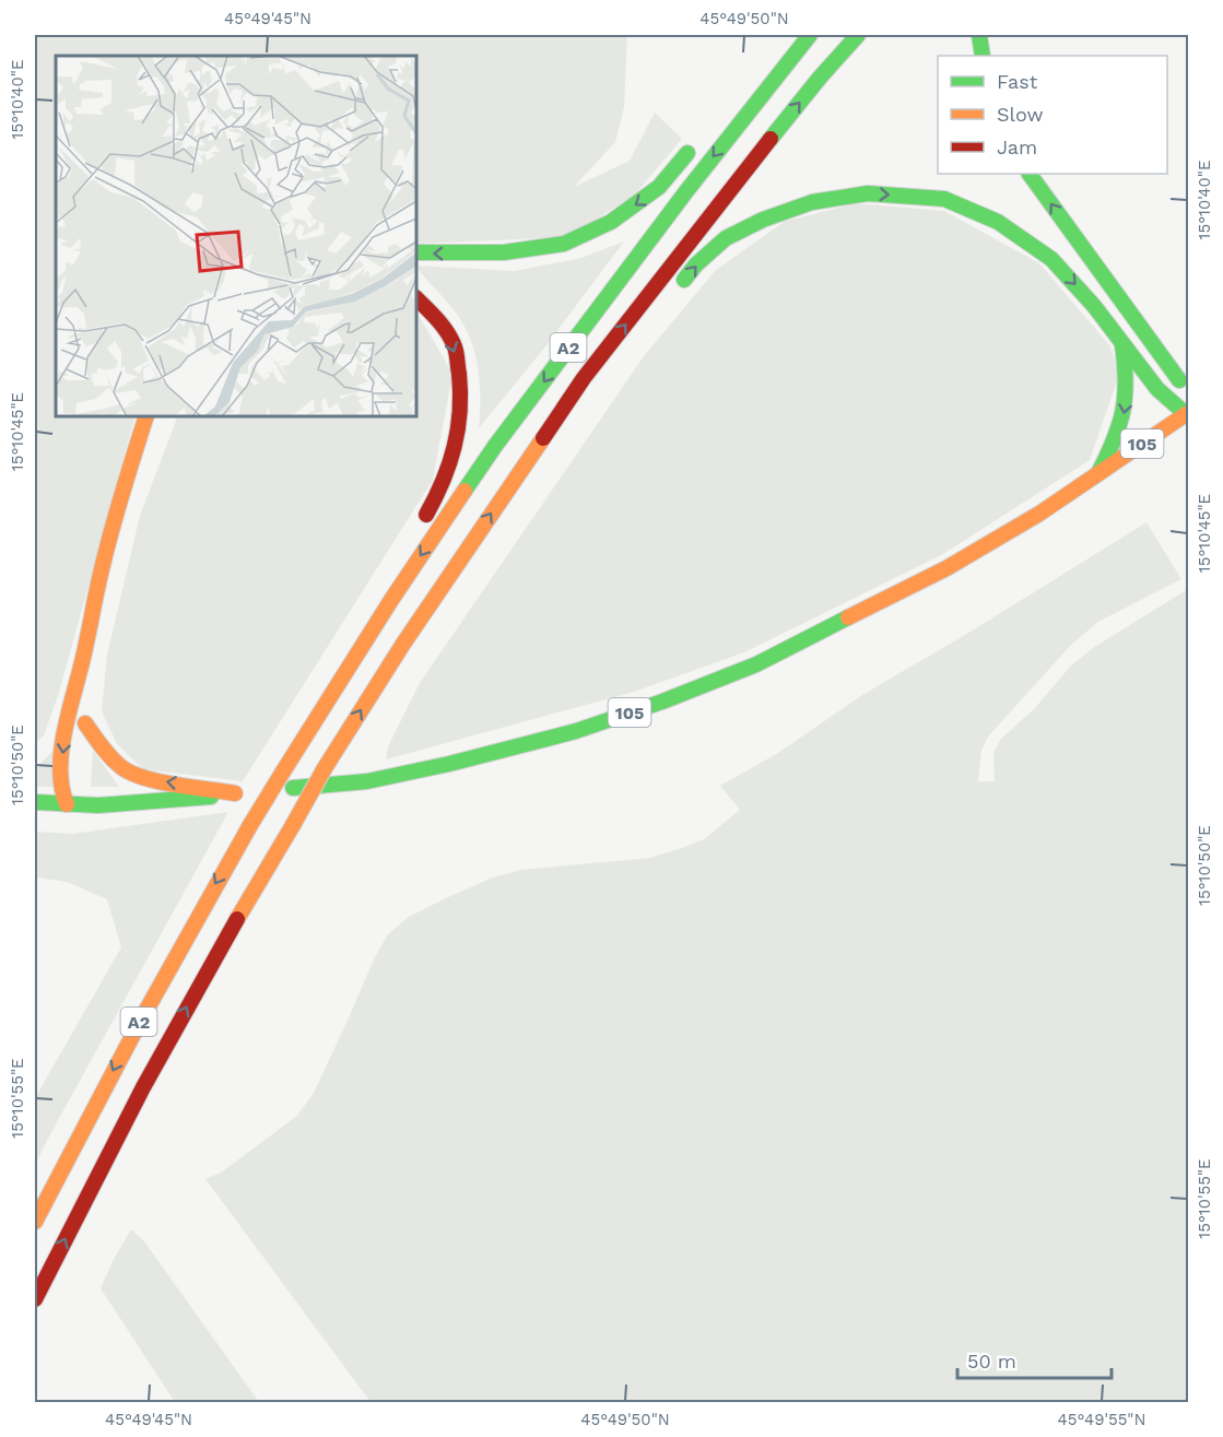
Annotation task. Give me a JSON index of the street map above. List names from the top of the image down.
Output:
{
  "streets": {
    "main road": ["A2", "105"]
  },
  "legend": ["Fast", "Slow", "Jam"],
  "scale_bar": "50 m",
  "coordinates": [
    "45°49'45\"N",
    "45°49'50\"N",
    "15°10'40\"E",
    "15°10'45\"E",
    "15°10'50\"E",
    "15°10'55\"E",
    "45°49'55\"N"
  ]
}
